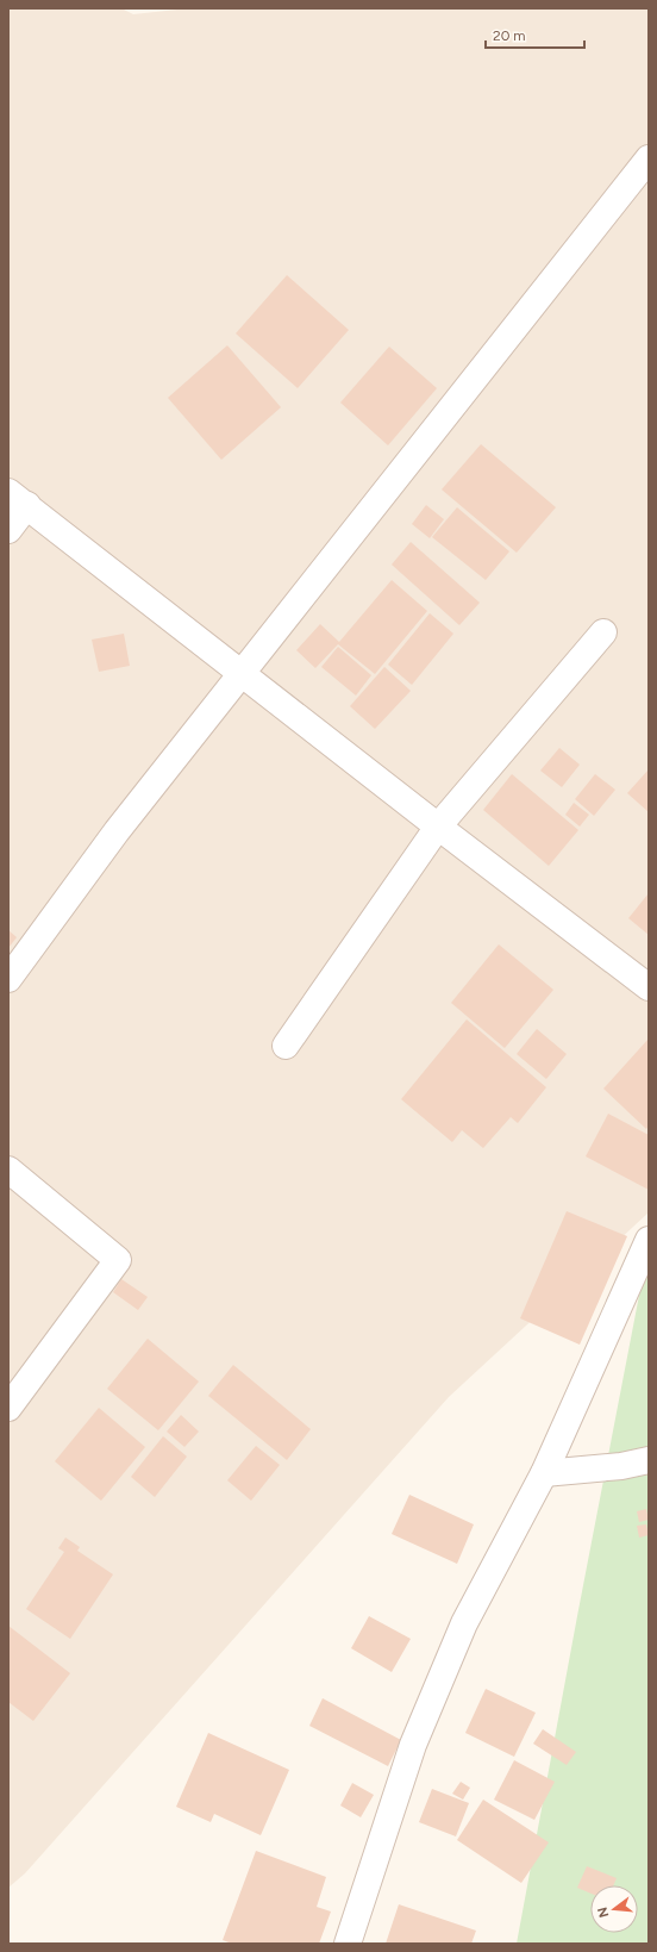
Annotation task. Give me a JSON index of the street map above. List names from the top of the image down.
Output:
{
  "scale_bar": "20 m",
  "north": "left"
}
